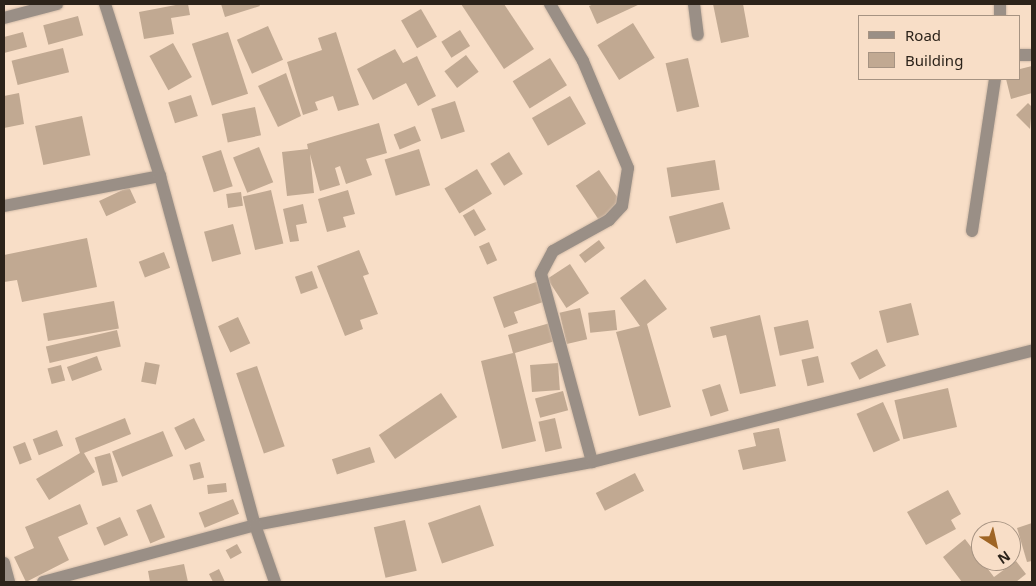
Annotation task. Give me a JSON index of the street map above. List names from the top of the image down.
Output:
{
  "legend": ["Road", "Building"],
  "north": "bottom right"
}
